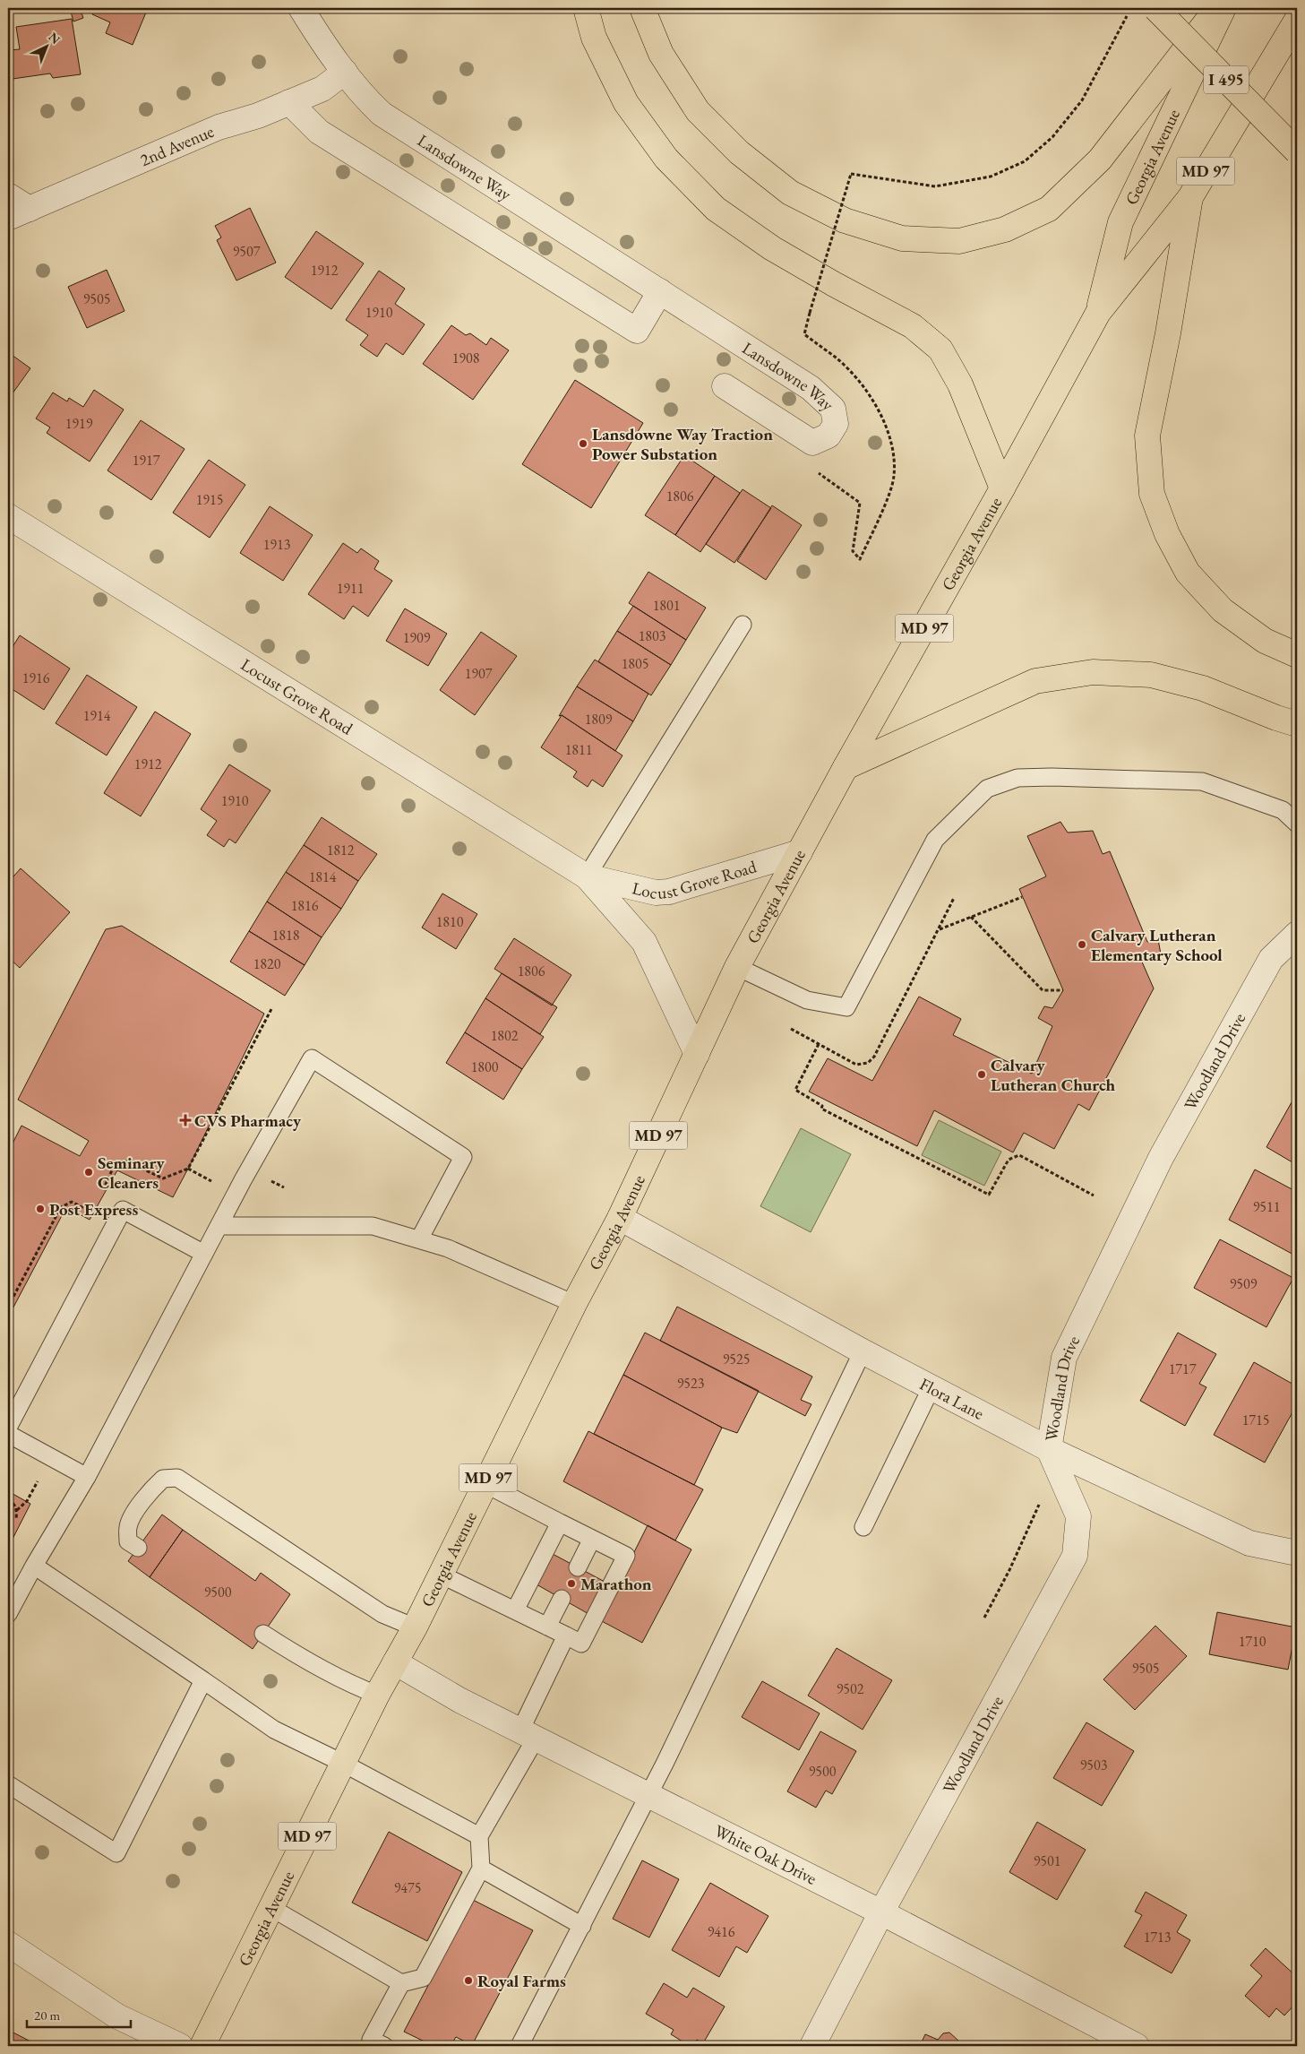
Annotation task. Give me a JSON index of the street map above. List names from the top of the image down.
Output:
{
  "streets": {
    "main road": ["I 495", "Georgia Avenue", "MD 97"],
    "street": [
      "2nd Avenue",
      "Lansdowne Way",
      "Locust Grove Road",
      "Woodland Drive",
      "Flora Lane",
      "White Oak Drive"
    ]
  },
  "crossings": [
    ["2nd Avenue", "Lansdowne Way"],
    ["Georgia Avenue", "Locust Grove Road"],
    ["Georgia Avenue", "Flora Lane"],
    ["Georgia Avenue", "White Oak Drive"],
    ["Woodland Drive", "Flora Lane"],
    ["Woodland Drive", "White Oak Drive"]
  ],
  "places": {
    "other": [
      "Lansdowne Way Traction Power Substation",
      "Calvary Lutheran Elementary School",
      "Calvary Lutheran Church",
      "Seminary Cleaners",
      "Post Express",
      "Marathon",
      "Royal Farms"
    ],
    "health": ["CVS Pharmacy"]
  },
  "house_numbers": [
    "9507",
    "1912",
    "9505",
    "1910",
    "1908",
    "1919",
    "1917",
    "1806",
    "1915",
    "1913",
    "1911",
    "1801",
    "1803",
    "1909",
    "1805",
    "1907",
    "1916",
    "1914",
    "1809",
    "1811",
    "1912",
    "1910",
    "1812",
    "1814",
    "1816",
    "1810",
    "1818",
    "1820",
    "1806",
    "1802",
    "1800",
    "9511",
    "9509",
    "9525",
    "1717",
    "9523",
    "1715",
    "9500",
    "1710",
    "9505",
    "9502",
    "9503",
    "9500",
    "9501",
    "9475",
    "9416",
    "1713"
  ],
  "scale_bar": "20 m",
  "north": "top right"
}
